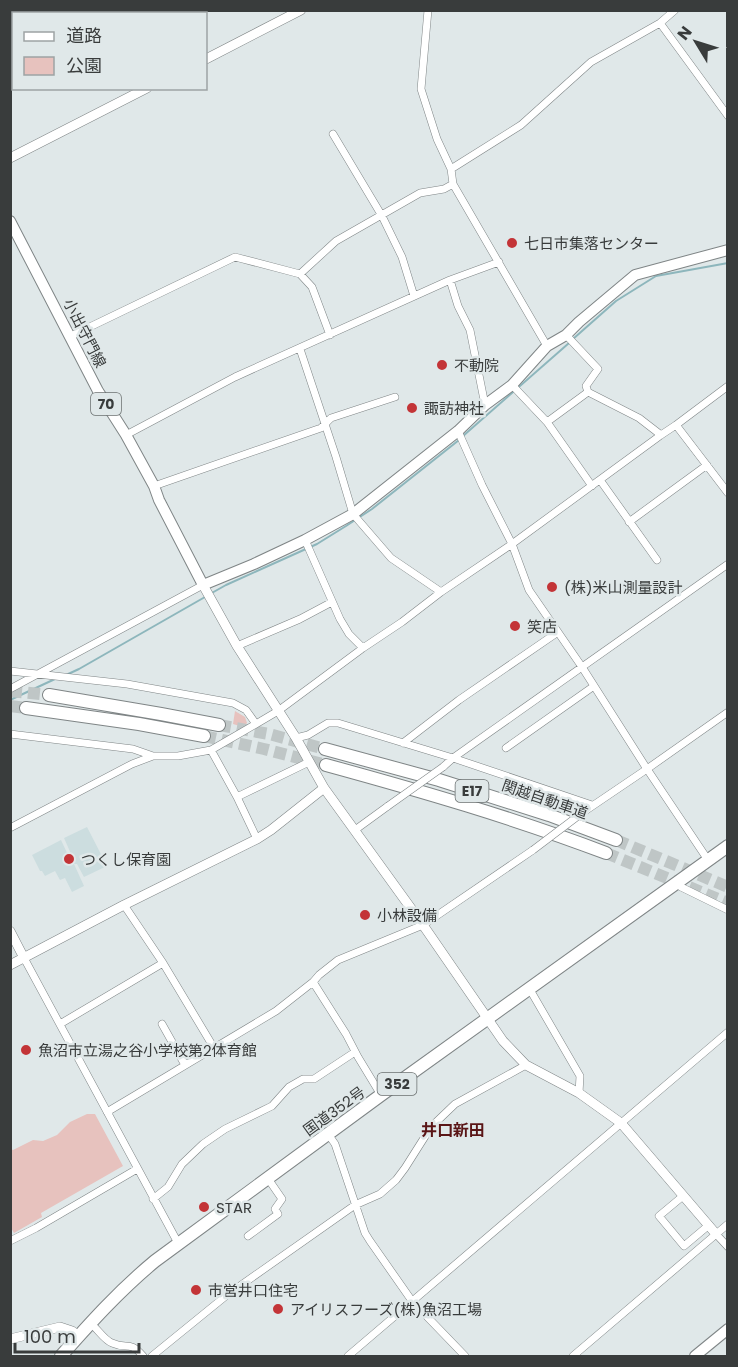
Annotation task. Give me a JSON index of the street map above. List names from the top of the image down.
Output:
{
  "streets": {
    "highway": [
      "E17",
      "関越自動車道",
      "352",
      "国道352号"
    ],
    "main road": ["小出守門線", "70"]
  },
  "districts": ["井口新田"],
  "places": [
    "七日市集落センター",
    "不動院",
    "諏訪神社",
    "(株)米山測量設計",
    "笑店",
    "つくし保育園",
    "小林設備",
    "魚沼市立湯之谷小学校第2体育館",
    "STAR",
    "市営井口住宅",
    "アイリスフーズ(株)魚沼工場"
  ],
  "legend": ["道路", "公園"],
  "scale_bar": "100 m",
  "north": "top left"
}
